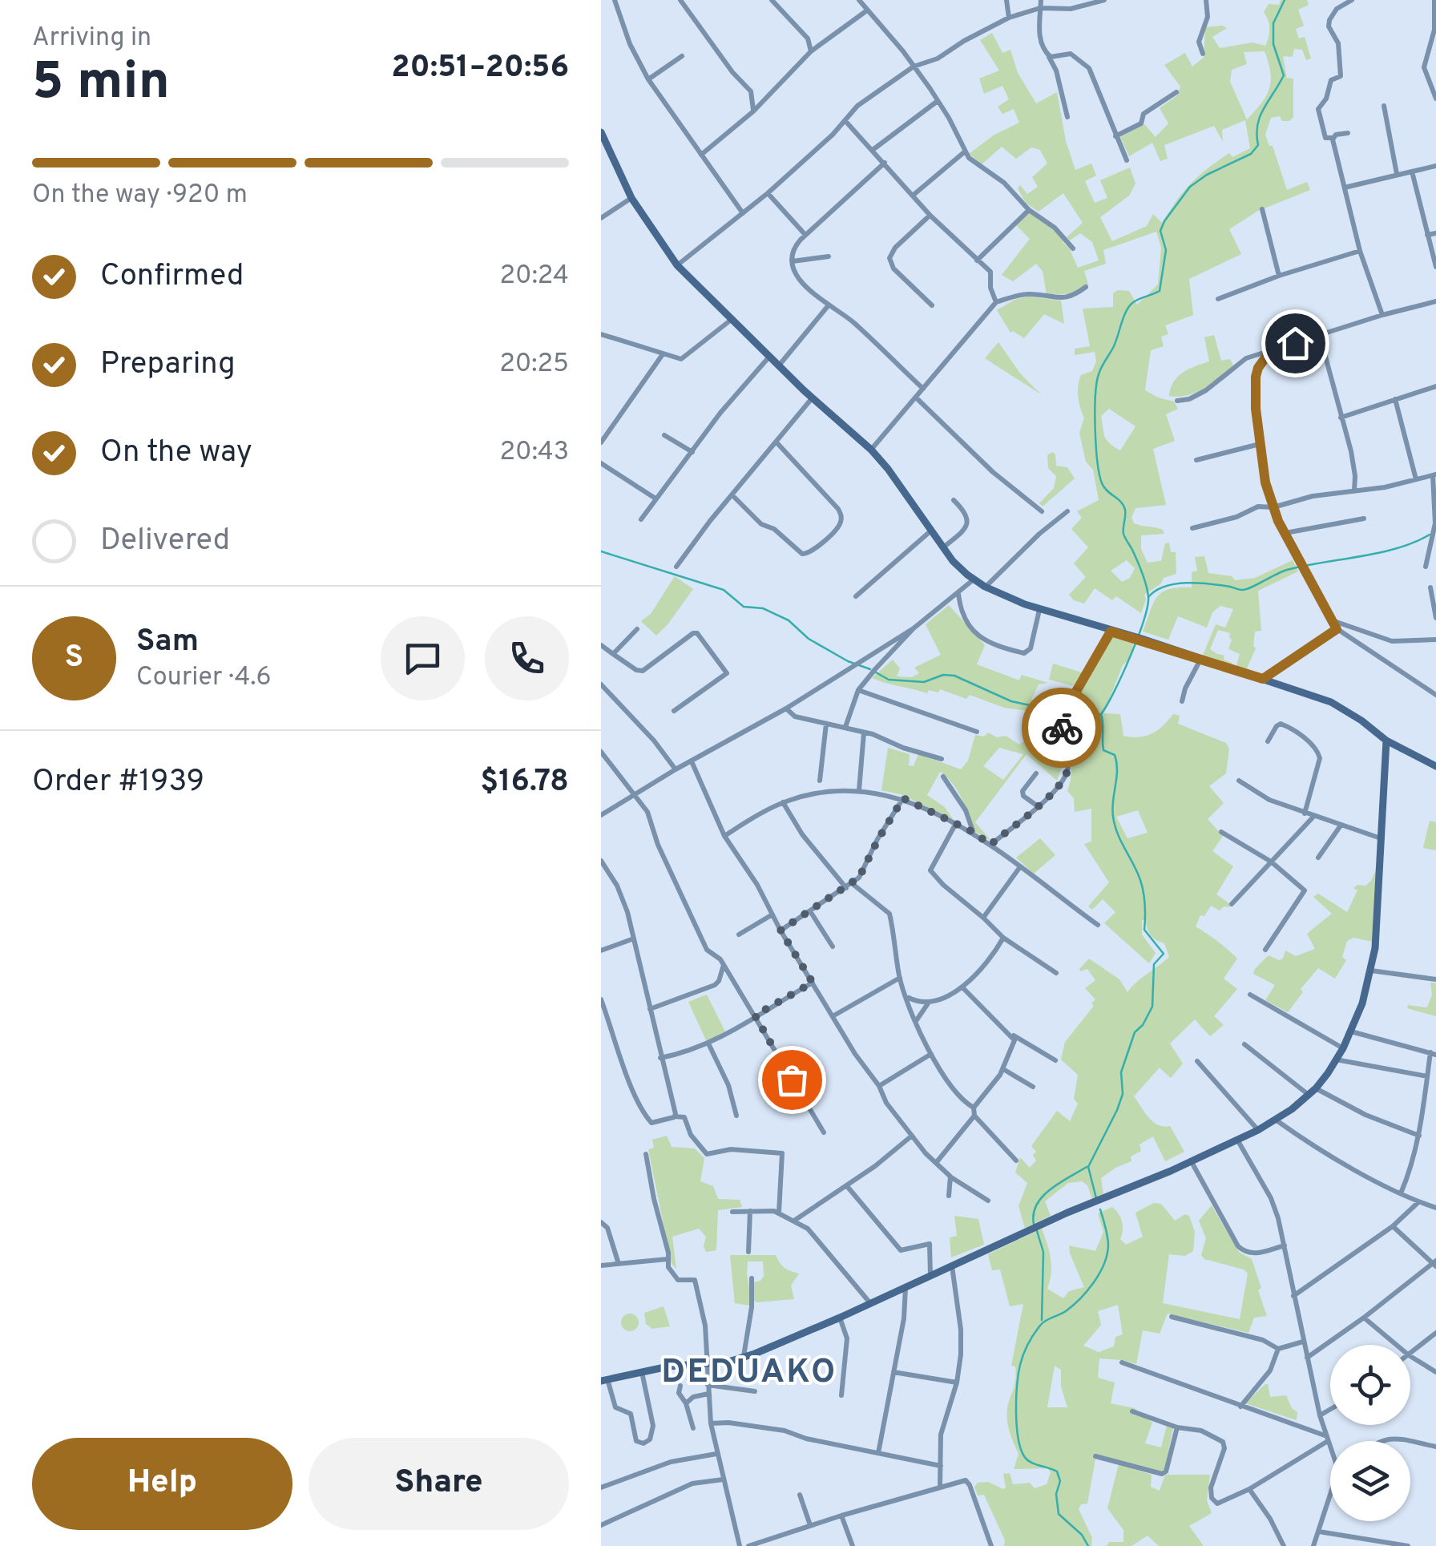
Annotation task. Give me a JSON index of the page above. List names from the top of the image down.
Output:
{
  "districts": ["DEDUAKO"],
  "page": {
    "heading": ["5 min", "Arriving in", "20:51–20:56"],
    "panel": [
      "Sam",
      "Courier · 4.6",
      "Order #1939",
      "$16.78"
    ],
    "bar": "On the way · 920 m",
    "list": [
      ["Confirmed", "20:24"],
      ["Preparing", "20:25"],
      ["On the way", "20:43"],
      "Delivered"
    ],
    "round": "S",
    "buttons": ["Help", "Share"]
  }
}
